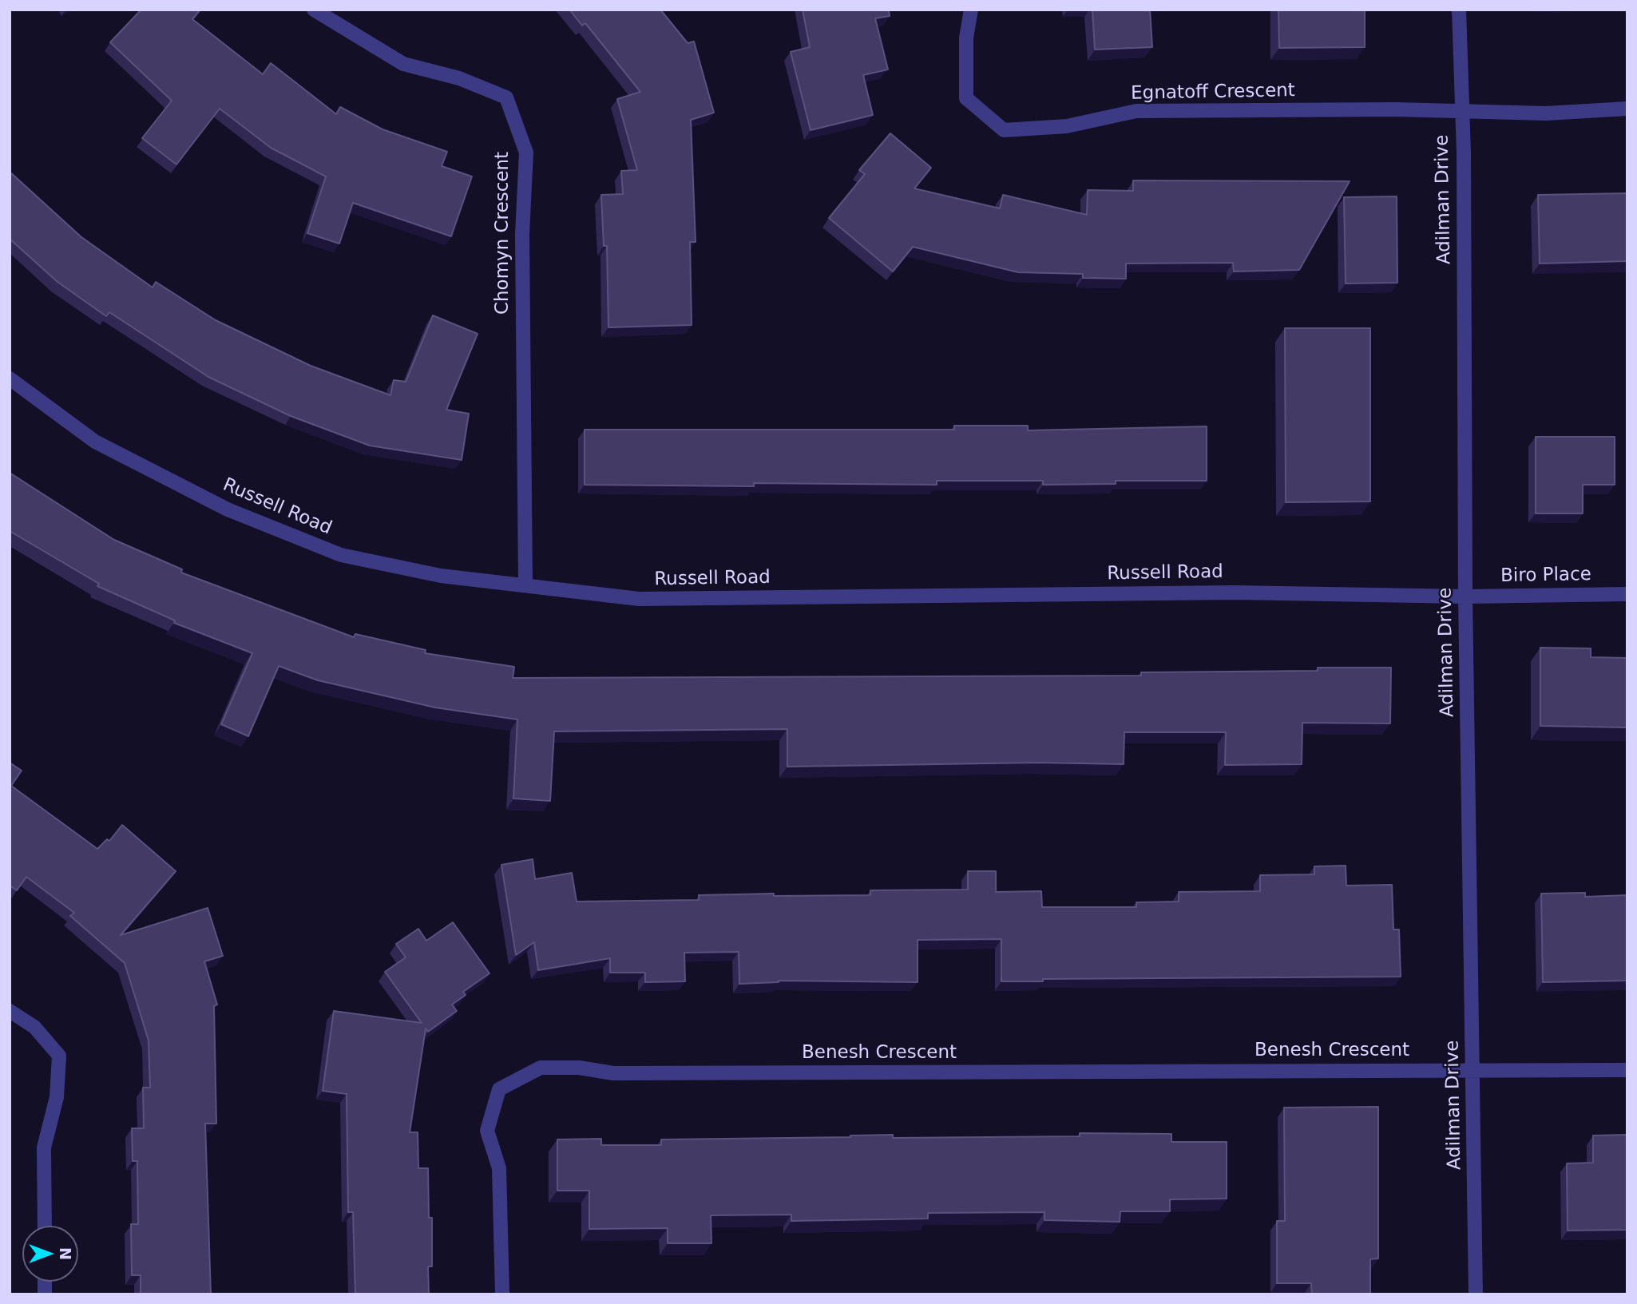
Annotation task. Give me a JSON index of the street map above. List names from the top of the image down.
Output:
{
  "streets": {
    "street": [
      "Egnatoff Crescent",
      "Adilman Drive",
      "Chomyn Crescent",
      "Russell Road",
      "Biro Place",
      "Benesh Crescent"
    ]
  },
  "crossings": [
    ["Egnatoff Crescent", "Adilman Drive"],
    ["Adilman Drive", "Russell Road"],
    ["Adilman Drive", "Biro Place"],
    ["Adilman Drive", "Benesh Crescent"],
    ["Chomyn Crescent", "Russell Road"],
    ["Russell Road", "Biro Place"]
  ],
  "north": "right"
}
